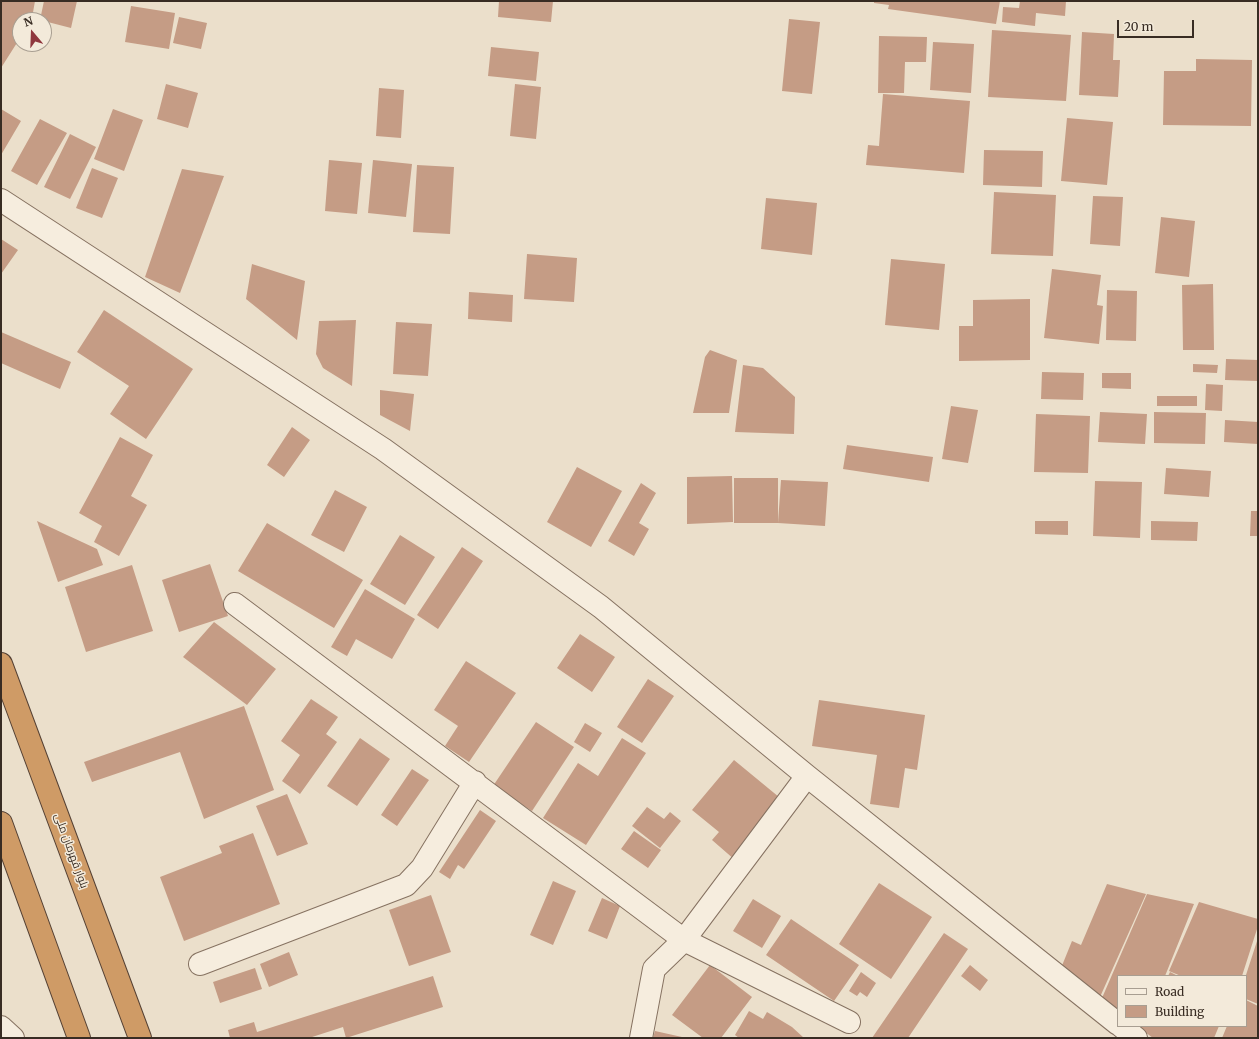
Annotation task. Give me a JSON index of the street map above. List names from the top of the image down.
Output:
{
  "streets": {
    "highway": ["بلوار قهرمان ملی"]
  },
  "legend": ["Road", "Building"],
  "scale_bar": "20 m",
  "north": "top"
}
